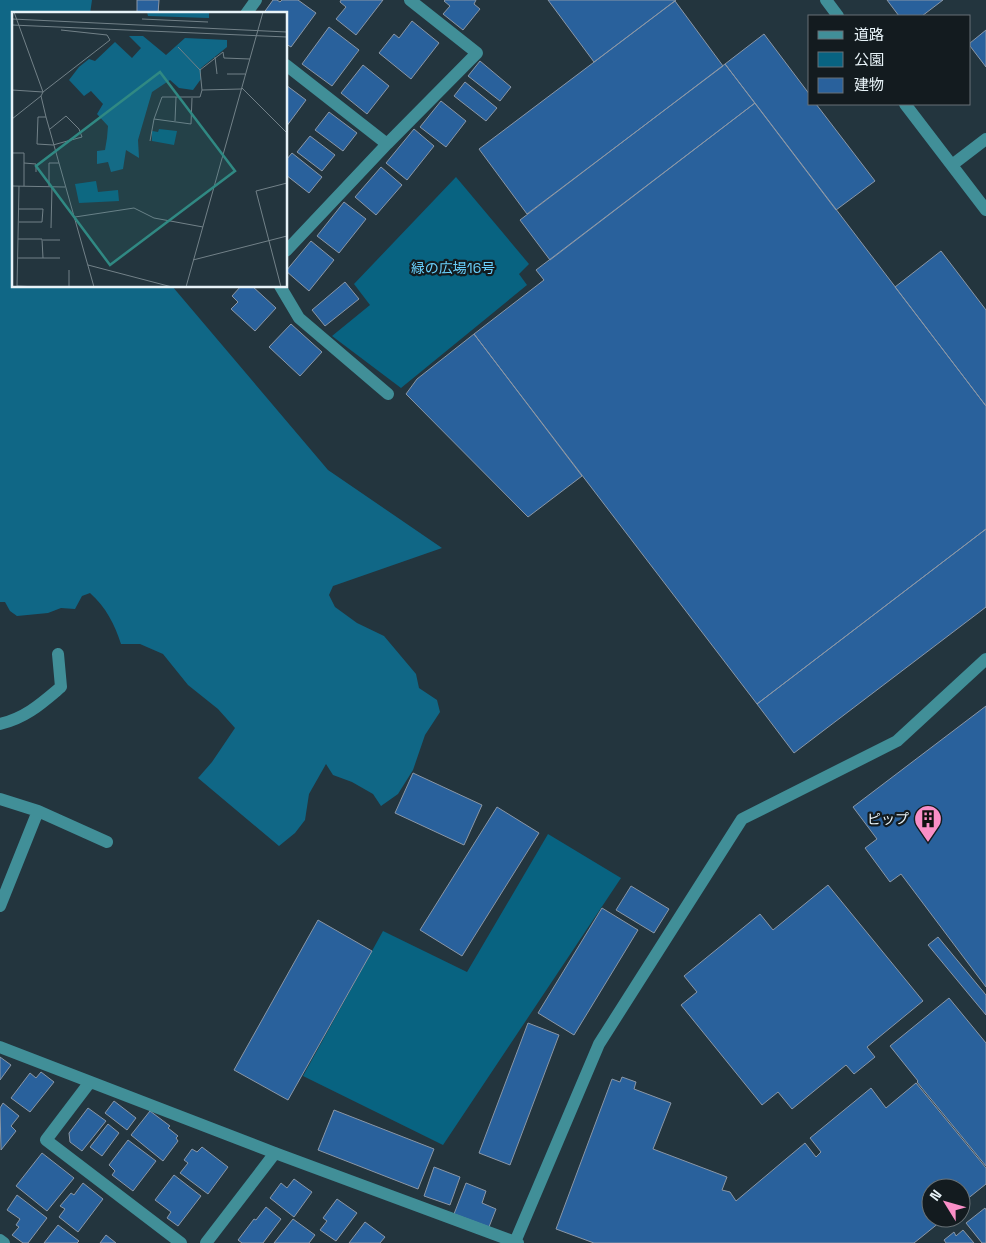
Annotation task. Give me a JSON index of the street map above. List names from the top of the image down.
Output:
{
  "parks": ["緑の広場16号"],
  "places": {
    "building": ["ピップ"]
  },
  "legend": ["道路", "公園", "建物"],
  "north": "top left"
}
